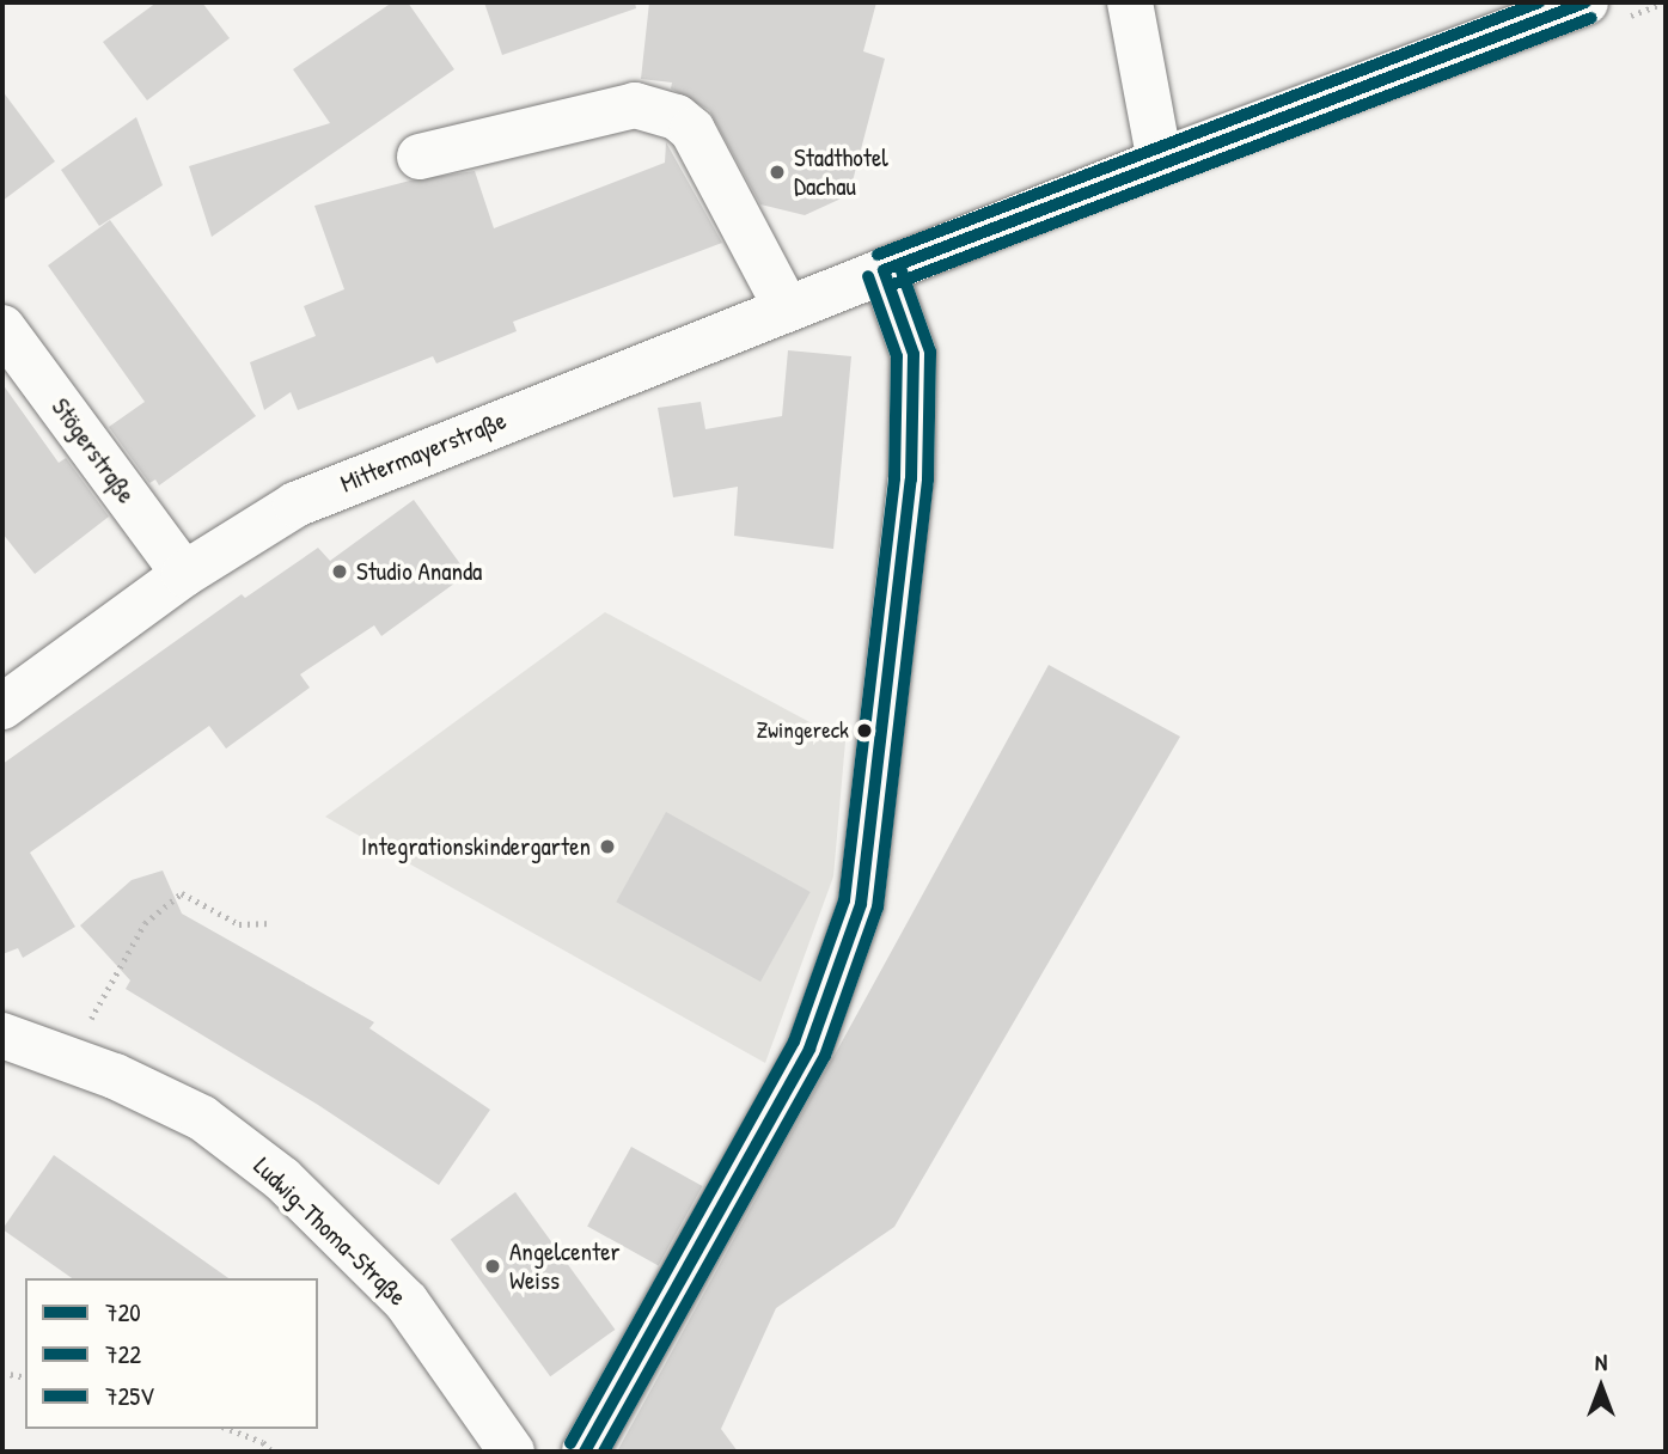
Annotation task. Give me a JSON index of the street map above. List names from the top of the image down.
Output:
{
  "streets": {
    "main road": ["Stögerstraße", "Mittermayerstraße", "Ludwig-Thoma-Straße"]
  },
  "crossings": [
    ["Stögerstraße", "Mittermayerstraße"]
  ],
  "places": [
    "Stadthotel Dachau",
    "Studio Ananda",
    "Zwingereck",
    "Integrationskindergarten",
    "Angelcenter Weiss"
  ],
  "lines": ["transit line 720", "transit line 725V", "transit line 722"],
  "legend": ["720", "722", "725V"],
  "north": "top"
}
